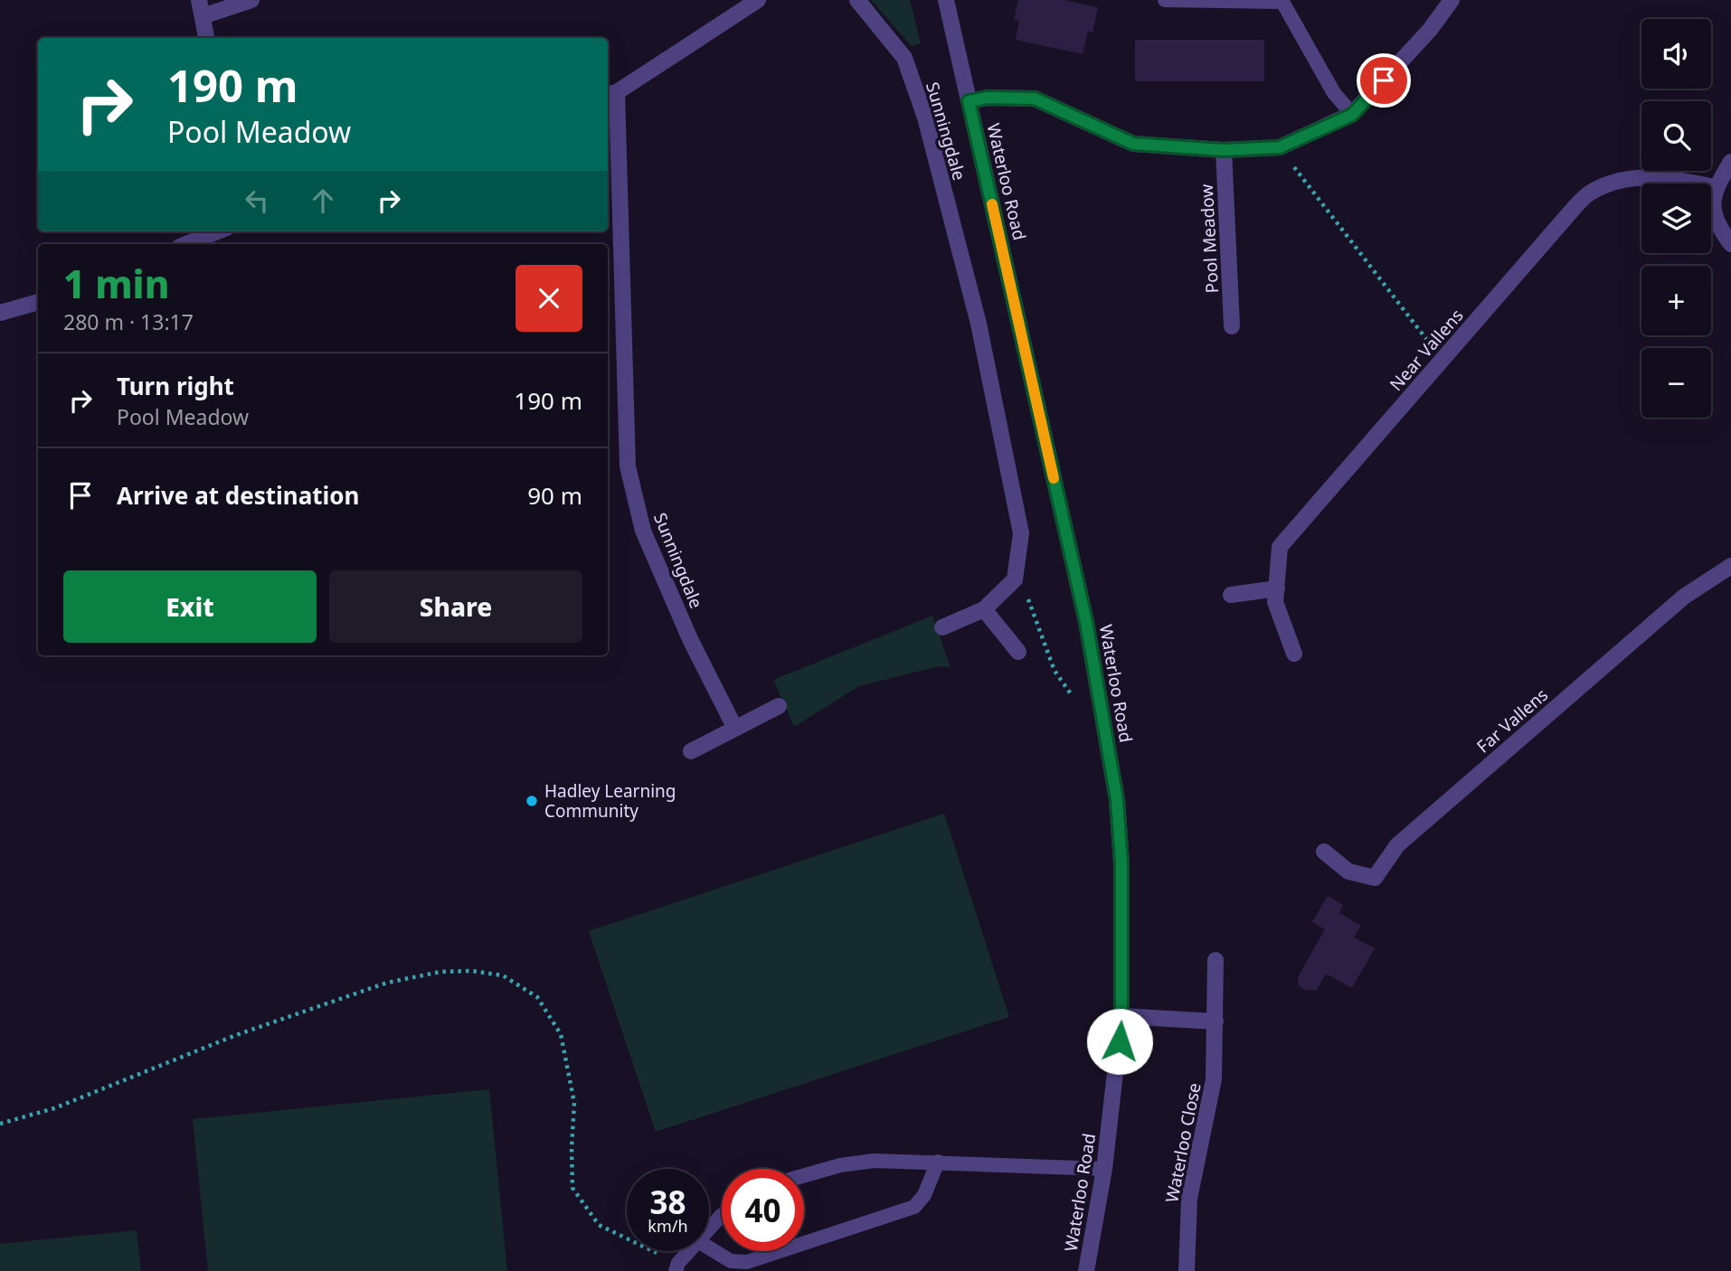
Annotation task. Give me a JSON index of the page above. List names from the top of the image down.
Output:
{
  "streets": {
    "street": [
      "Sunningdale",
      "Waterloo Road",
      "Pool Meadow",
      "Near Vallens",
      "Far Vallens",
      "Waterloo Close"
    ]
  },
  "places": ["Hadley Learning Community"],
  "page": {
    "map_buttons": ["+", "−"],
    "turn": ["190 m", "Pool Meadow"],
    "heading": ["1 min", "280 m · 13:17"],
    "list": [
      {
        "name": "Turn right",
        "note": "Pool Meadow",
        "value": "190 m"
      },
      {
        "name": "Arrive at destination",
        "value": "90 m"
      }
    ],
    "buttons": ["Exit", "Share"],
    "speed": "38 km/h",
    "limit": "40"
  }
}
